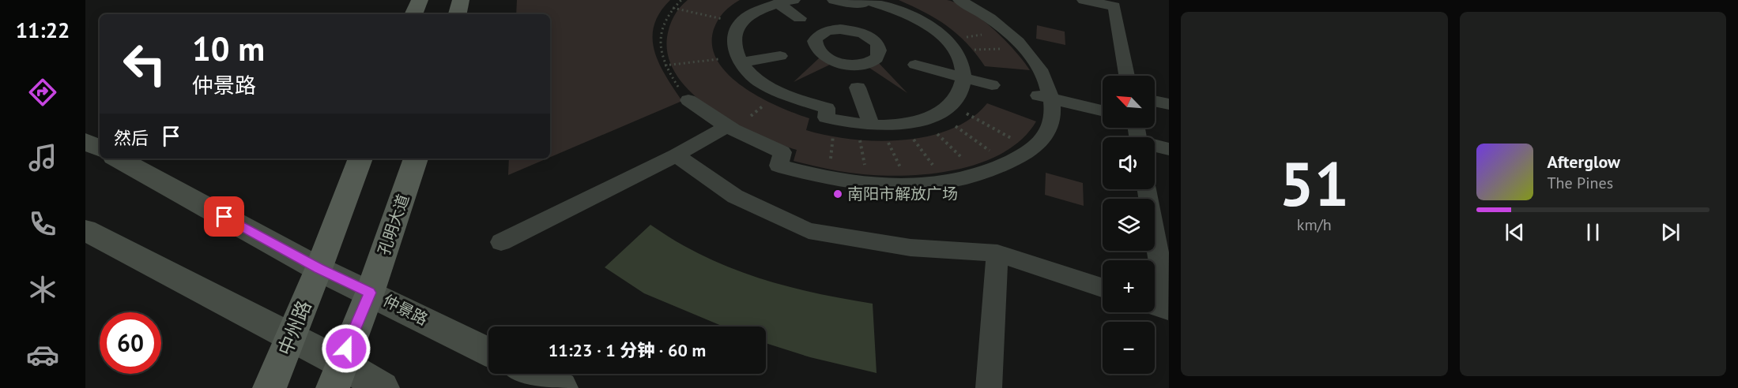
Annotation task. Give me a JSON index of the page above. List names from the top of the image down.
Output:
{
  "streets": {
    "main road": ["孔明大道", "仲景路", "中州路"]
  },
  "crossings": [
    ["孔明大道", "仲景路"],
    ["仲景路", "中州路"]
  ],
  "places": ["南阳市解放广场"],
  "north": "top left",
  "page": {
    "tabs": "11:22",
    "tile": ["51", "km/h"],
    "turn": ["10 m", "仲景路"],
    "map_buttons": ["+", "−"],
    "then": "然后",
    "song": ["Afterglow", "The Pines"],
    "limit": "60",
    "trip": "11:23 · 1 分钟 · 60 m"
  }
}
